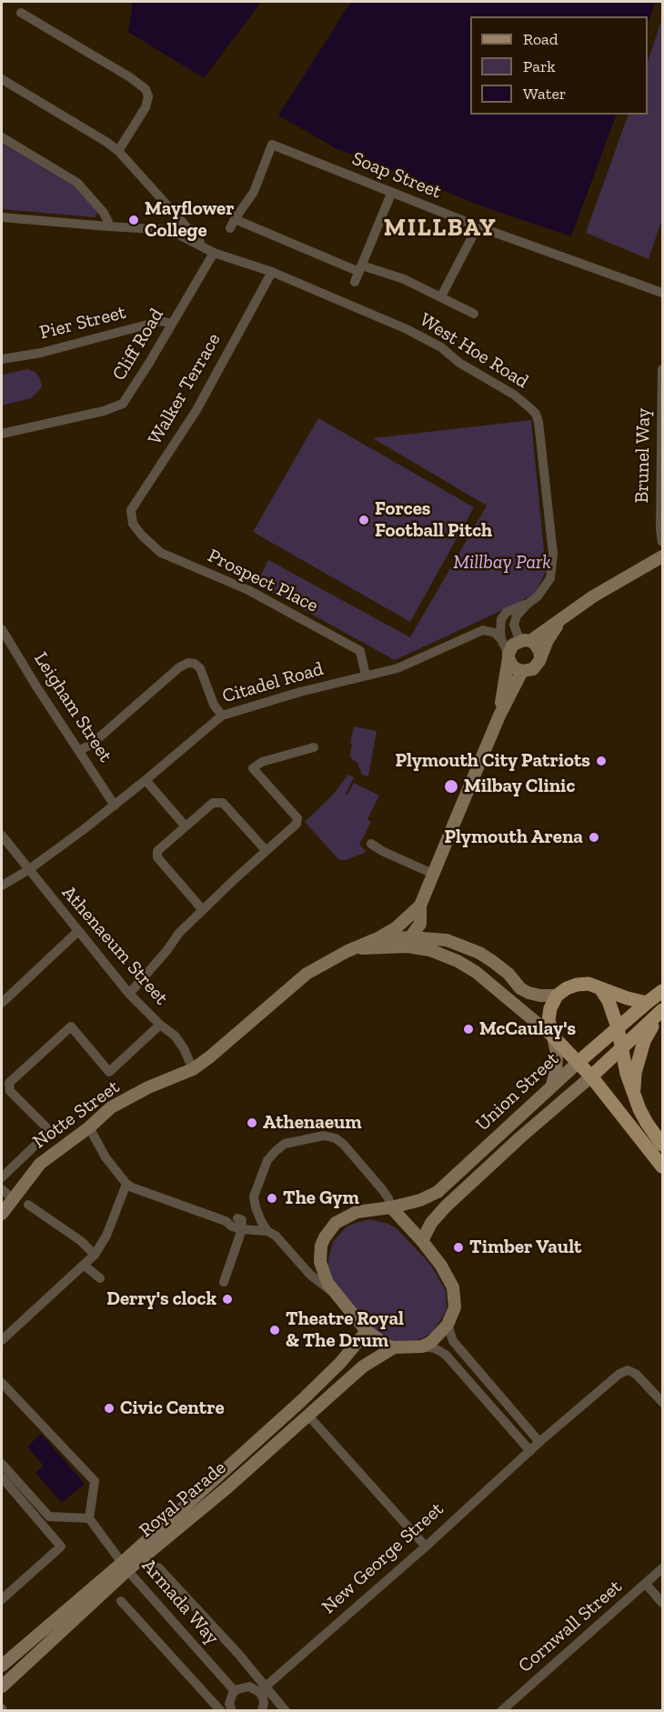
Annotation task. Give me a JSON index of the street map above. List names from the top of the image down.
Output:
{
  "streets": {
    "main road": ["Union Street"],
    "street": [
      "Soap Street",
      "Pier Street",
      "Cliff Road",
      "West Hoe Road",
      "Walker Terrace",
      "Brunel Way",
      "Prospect Place",
      "Citadel Road",
      "Leigham Street",
      "Athenaeum Street",
      "Notte Street",
      "Royal Parade",
      "New George Street",
      "Armada Way",
      "Cornwall Street"
    ]
  },
  "crossings": [
    ["Pier Street", "Cliff Road"],
    ["Cliff Road", "West Hoe Road"],
    ["West Hoe Road", "Walker Terrace"],
    ["West Hoe Road", "Citadel Road"],
    ["Walker Terrace", "Prospect Place"],
    ["Prospect Place", "Citadel Road"],
    ["Citadel Road", "Leigham Street"],
    ["Citadel Road", "Athenaeum Street"],
    ["Athenaeum Street", "Notte Street"],
    ["Union Street", "Royal Parade"],
    ["Royal Parade", "Armada Way"],
    ["New George Street", "Armada Way"]
  ],
  "districts": ["MILLBAY"],
  "parks": ["Millbay Park"],
  "places": [
    "Mayflower College",
    "Forces Football Pitch",
    "Plymouth City Patriots",
    "Milbay Clinic",
    "Plymouth Arena",
    "McCaulay's",
    "Athenaeum",
    "The Gym",
    "Timber Vault",
    "Derry's clock",
    "Theatre Royal & The Drum",
    "Civic Centre"
  ],
  "legend": ["Road", "Park", "Water"]
}
